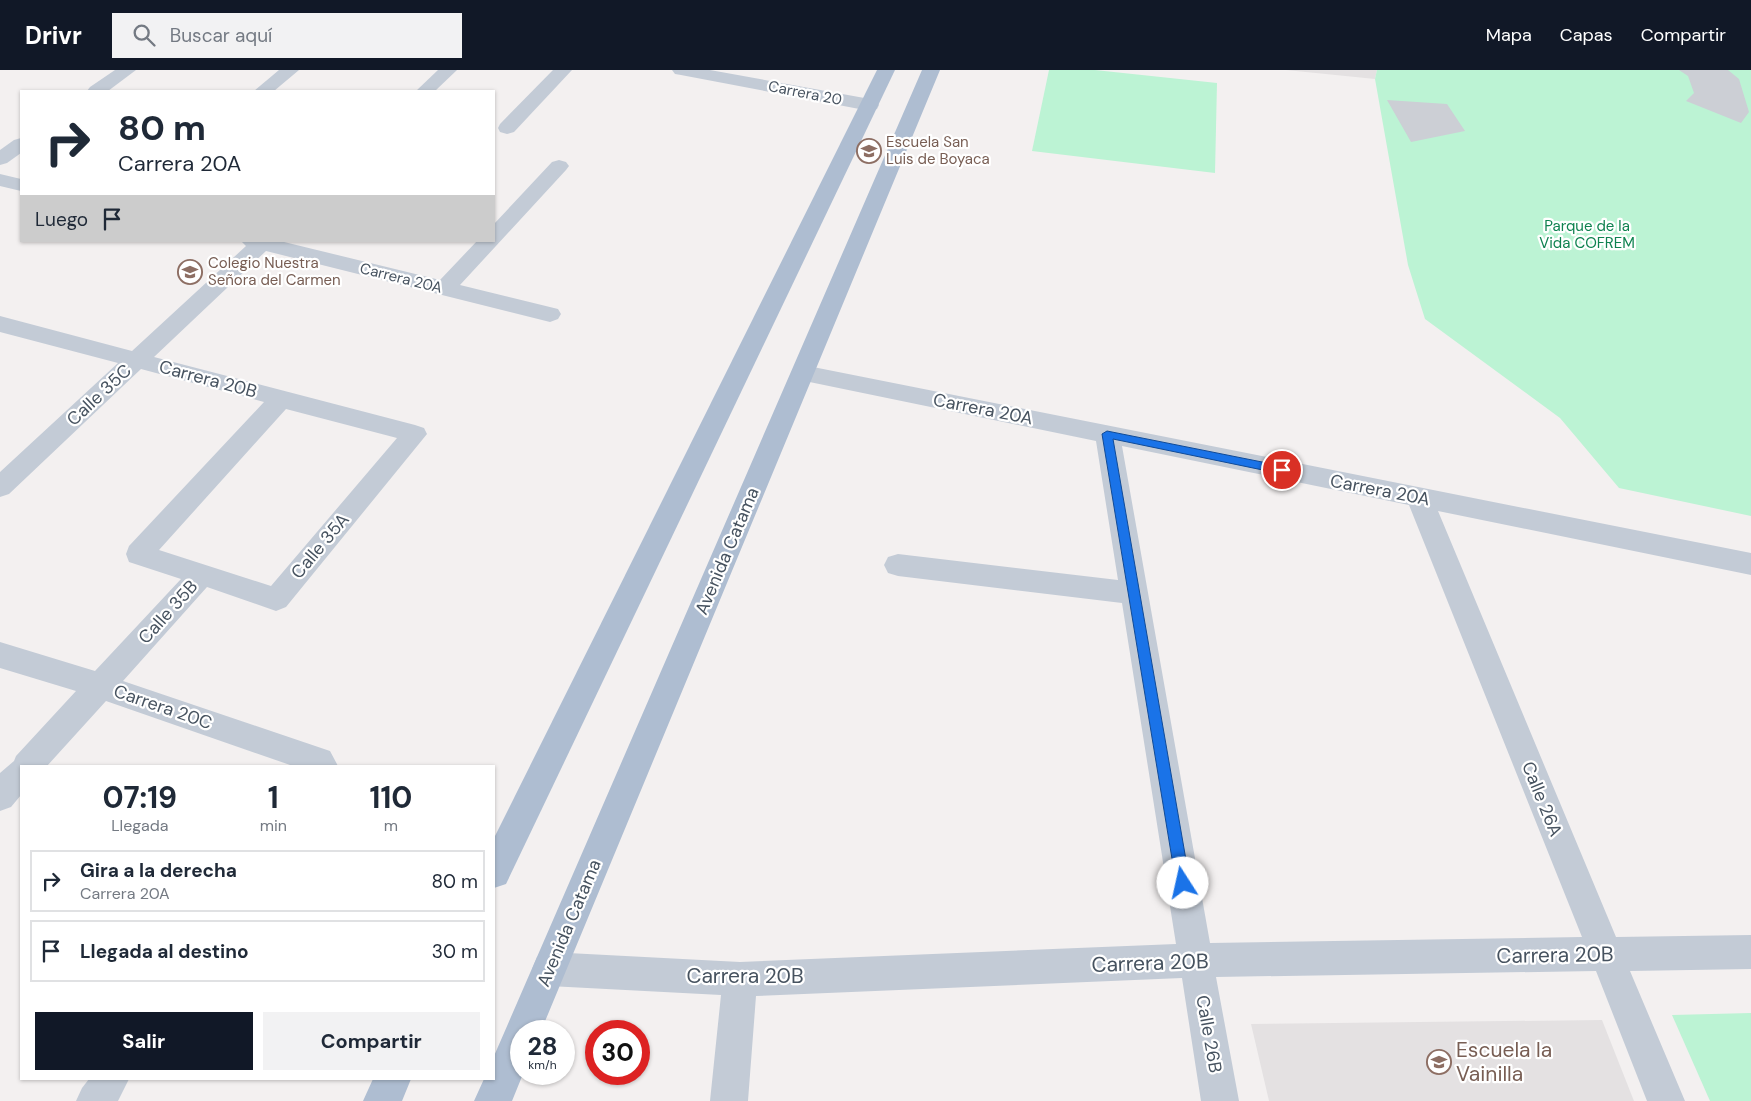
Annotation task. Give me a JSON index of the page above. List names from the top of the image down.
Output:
{
  "streets": {
    "main road": ["Avenida Catama"],
    "street": [
      "Carrera 20",
      "Carrera 20A",
      "Carrera 20B",
      "Calle 35C",
      "Calle 35A",
      "Calle 35B",
      "Carrera 20C",
      "Calle 26A",
      "Calle 26B"
    ]
  },
  "crossings": [
    ["Carrera 20A", "Calle 35C"],
    ["Carrera 20A", "Avenida Catama"],
    ["Carrera 20A", "Calle 26A"],
    ["Carrera 20A", "Calle 26B"],
    ["Carrera 20B", "Calle 35C"],
    ["Carrera 20B", "Calle 35A"],
    ["Carrera 20B", "Avenida Catama"],
    ["Carrera 20B", "Calle 35B"],
    ["Carrera 20B", "Calle 26A"],
    ["Carrera 20B", "Calle 26B"],
    ["Calle 35A", "Calle 35B"],
    ["Calle 35B", "Carrera 20C"]
  ],
  "parks": ["Parque de la Vida COFREM"],
  "places": {
    "school or university": ["Escuela San Luis de Boyaca", "Colegio Nuestra Señora del Carmen", "Escuela la Vainilla"]
  },
  "page": {
    "header": "Drivr",
    "search": "Buscar aquí",
    "nav": ["Mapa", "Capas", "Compartir"],
    "turn": ["80 m", "Carrera 20A"],
    "then": "Luego",
    "eta": [
      "07:19",
      "Llegada",
      "1",
      "min",
      "110",
      "m"
    ],
    "list": [
      {
        "name": "Gira a la derecha",
        "note": "Carrera 20A",
        "value": "80 m"
      },
      {
        "name": "Llegada al destino",
        "value": "30 m"
      }
    ],
    "buttons": ["Salir", "Compartir"],
    "speed": "28 km/h",
    "limit": "30"
  }
}
